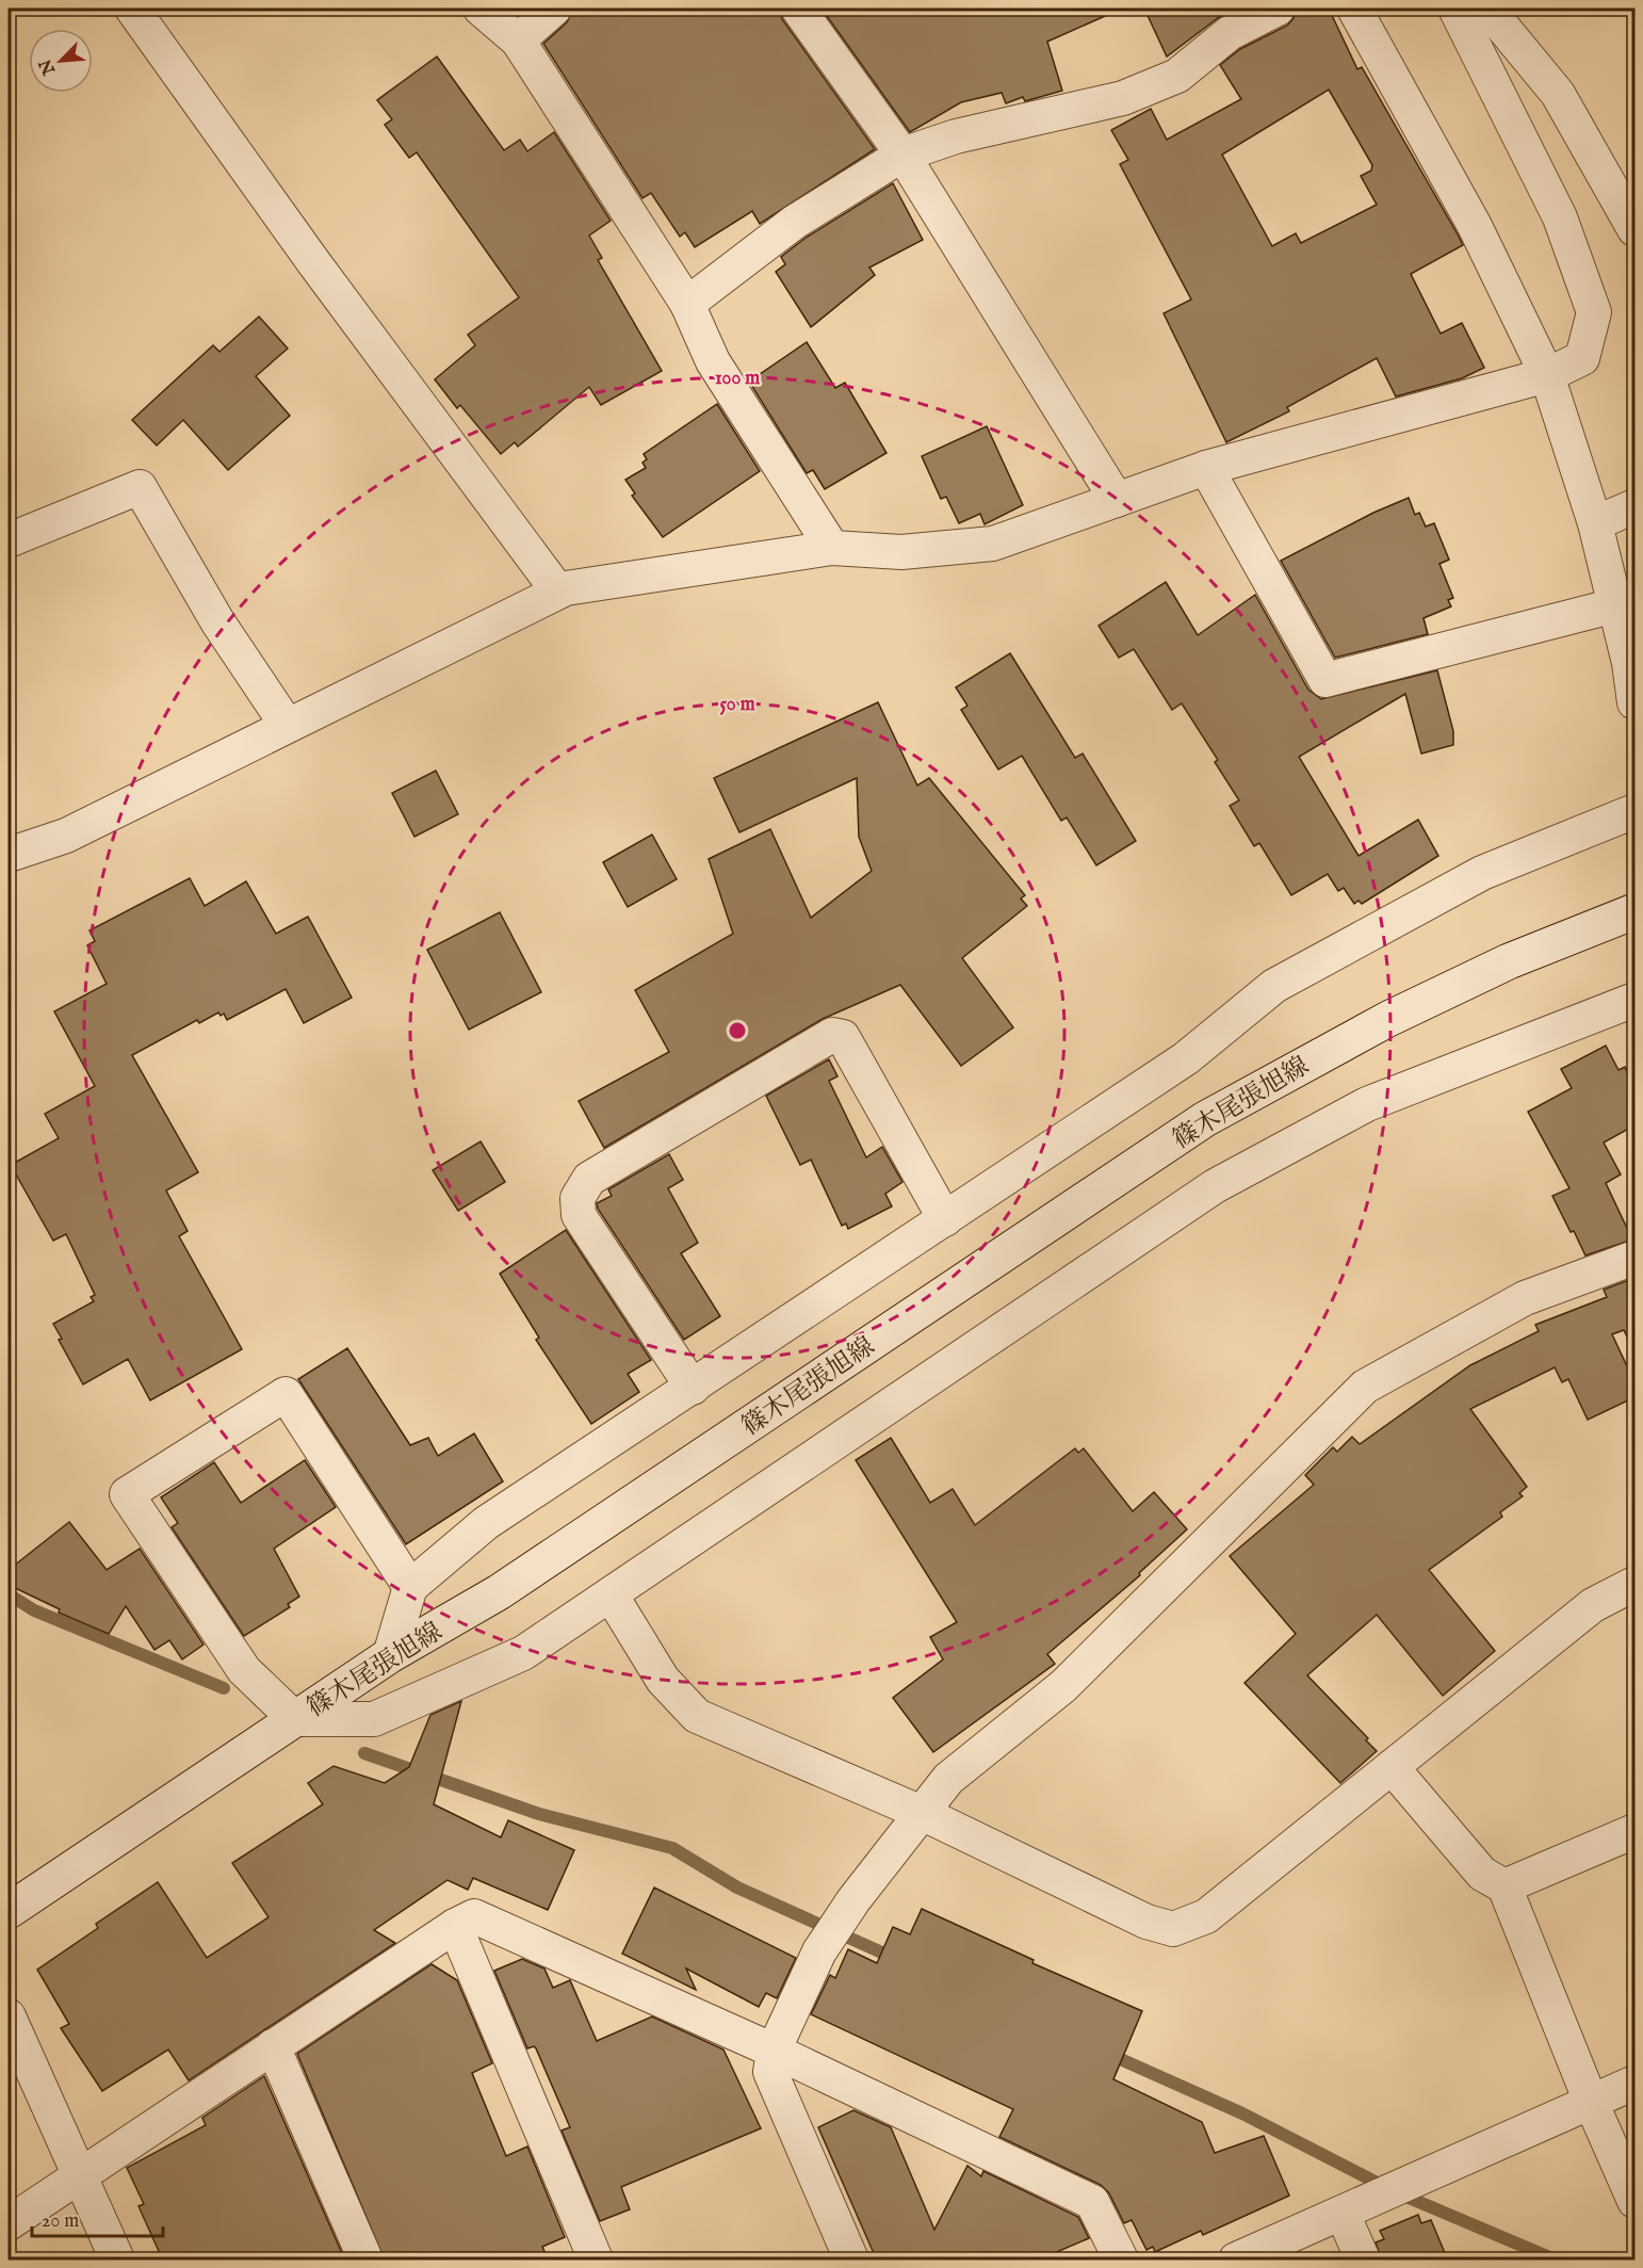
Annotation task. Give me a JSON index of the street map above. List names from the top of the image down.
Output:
{
  "streets": {
    "main road": ["篠木尾張旭線"]
  },
  "scale_bar": "20 m",
  "north": "bottom left",
  "rings": ["100 m", "50 m"]
}
